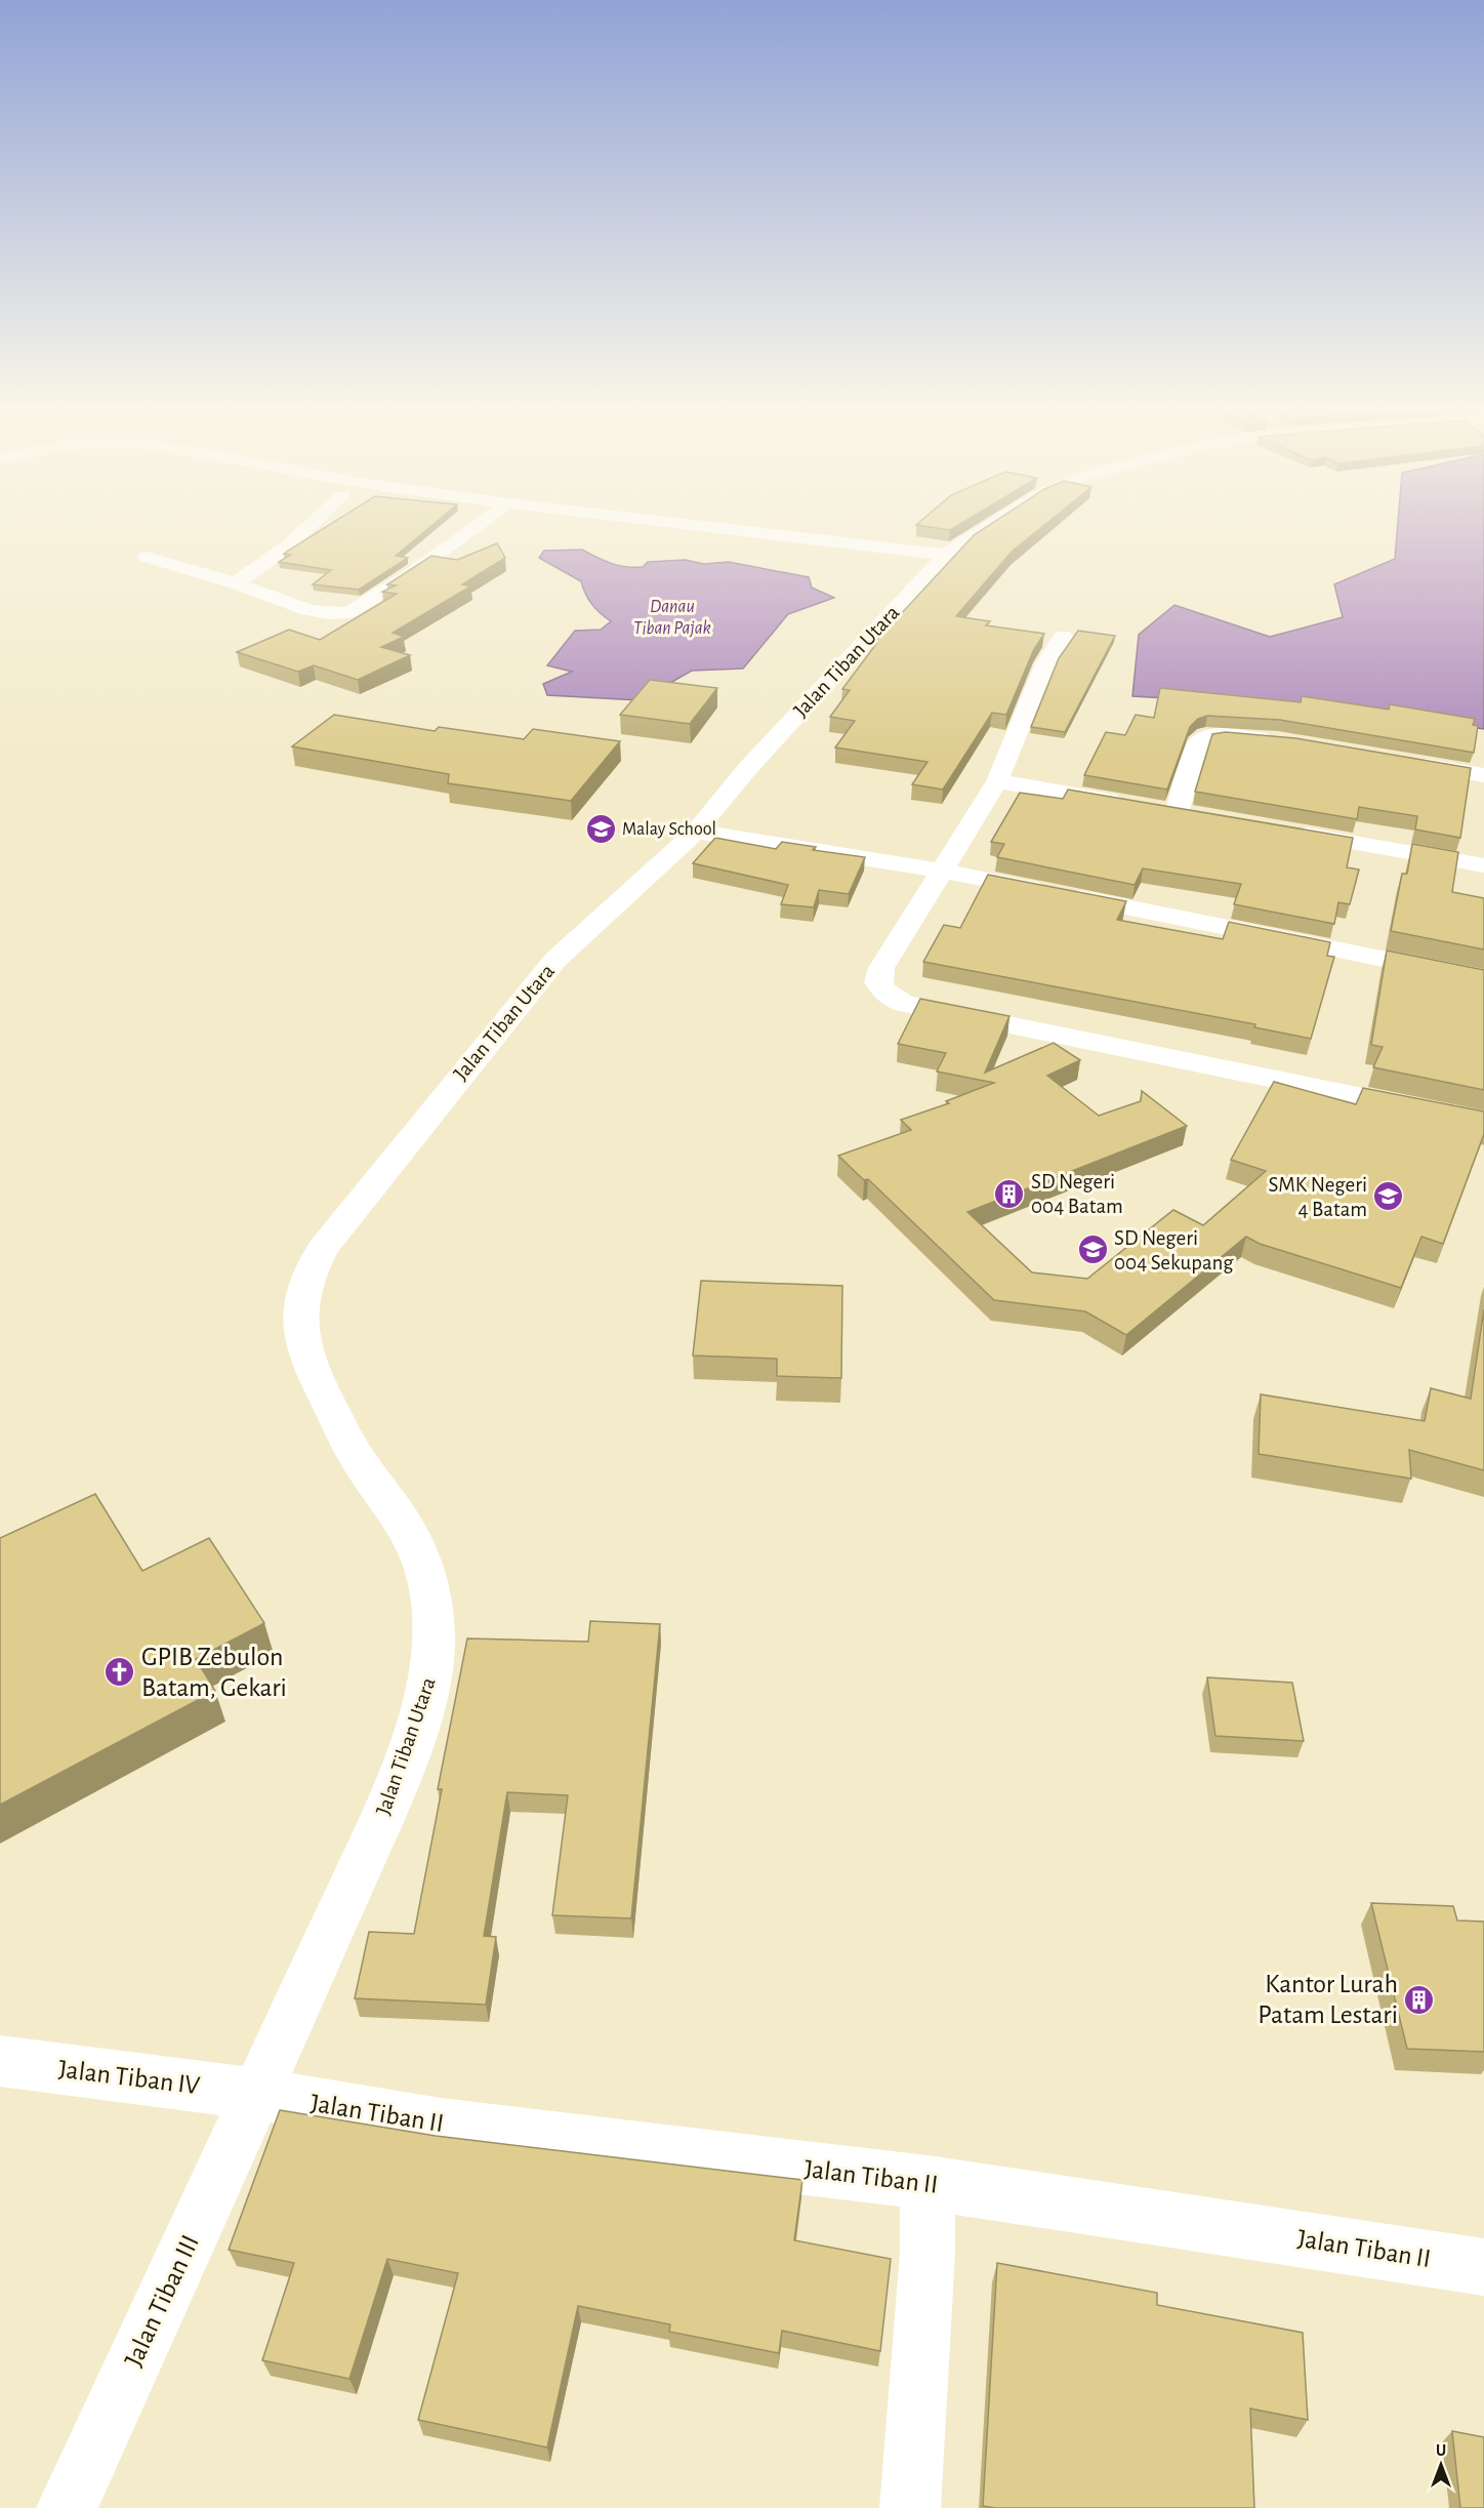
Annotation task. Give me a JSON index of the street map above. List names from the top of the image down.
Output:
{
  "streets": {
    "street": [
      "Jalan Tiban Utara",
      "Jalan Tiban IV",
      "Jalan Tiban II",
      "Jalan Tiban III"
    ]
  },
  "crossings": [
    ["Jalan Tiban Utara", "Jalan Tiban IV"],
    ["Jalan Tiban Utara", "Jalan Tiban II"],
    ["Jalan Tiban Utara", "Jalan Tiban III"],
    ["Jalan Tiban IV", "Jalan Tiban II"],
    ["Jalan Tiban IV", "Jalan Tiban III"],
    ["Jalan Tiban II", "Jalan Tiban III"]
  ],
  "water": ["Danau Tiban Pajak"],
  "places": {
    "school or university": ["Malay School", "SMK Negeri 4 Batam", "SD Negeri 004 Sekupang"],
    "building": ["SD Negeri 004 Batam", "Kantor Lurah Patam Lestari"],
    "church": ["GPIB Zebulon Batam, Gekari"]
  },
  "north": "top"
}
